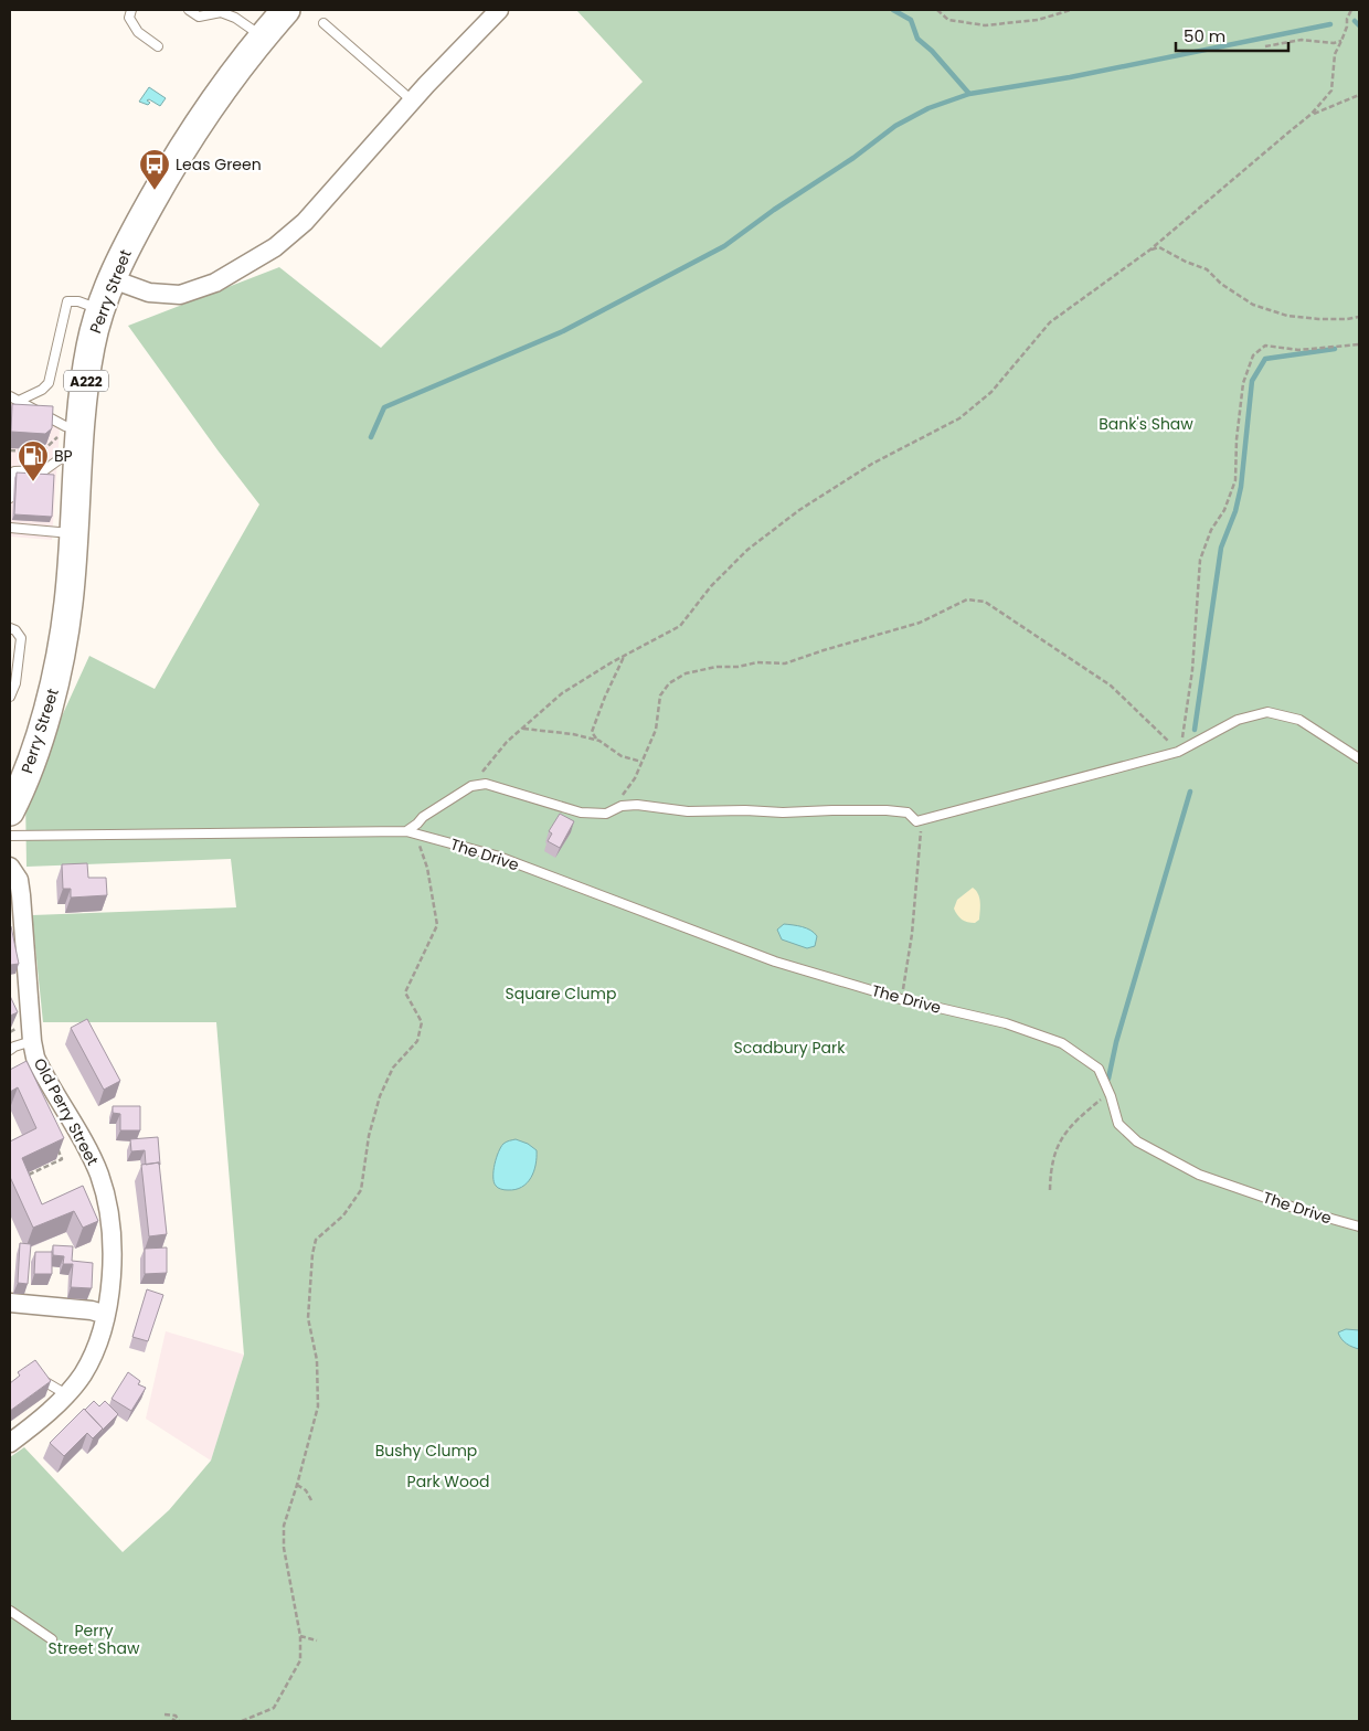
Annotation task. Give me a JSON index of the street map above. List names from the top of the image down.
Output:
{
  "streets": {
    "main road": ["Perry Street", "A222"],
    "street": ["Old Perry Street"],
    "lane": ["The Drive"]
  },
  "parks": [
    "Bank's Shaw",
    "Square Clump",
    "Scadbury Park",
    "Bushy Clump",
    "Park Wood",
    "Perry Street Shaw"
  ],
  "places": {
    "bus stop": ["Leas Green"],
    "fuel station": ["BP"]
  },
  "scale_bar": "50 m"
}
